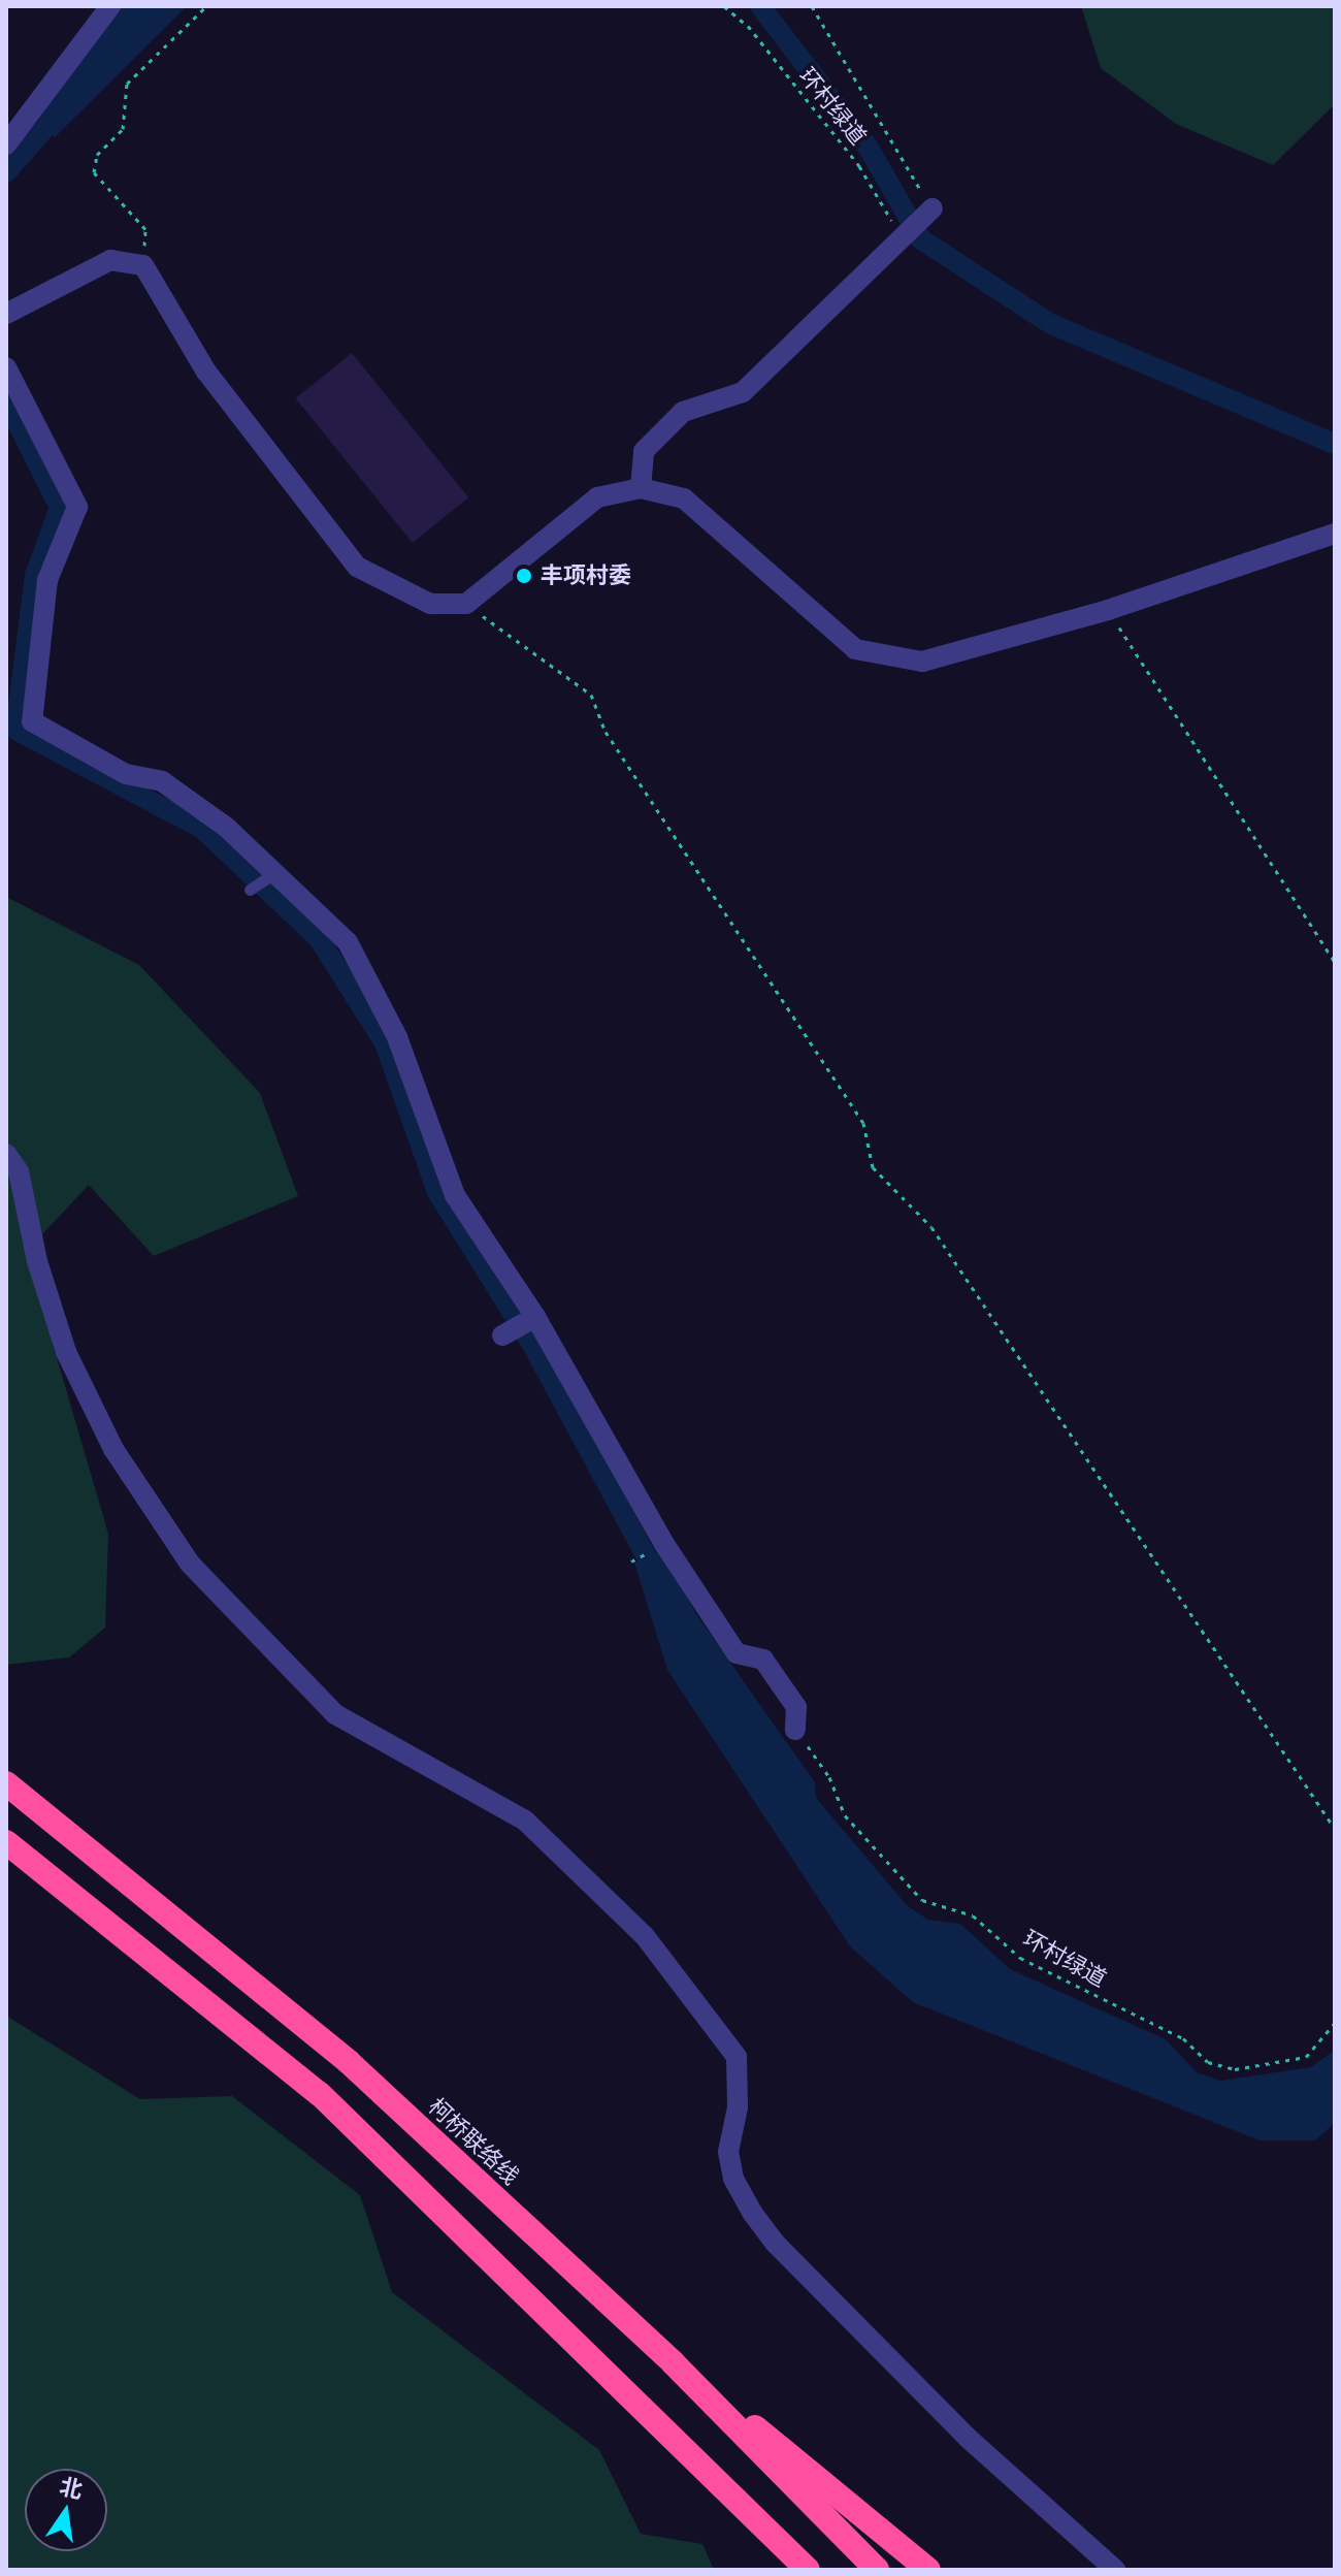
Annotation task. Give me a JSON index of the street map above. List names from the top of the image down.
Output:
{
  "streets": {
    "highway": ["柯桥联络线"],
    "path": ["环村绿道"]
  },
  "places": ["丰项村委"],
  "north": "top"
}
